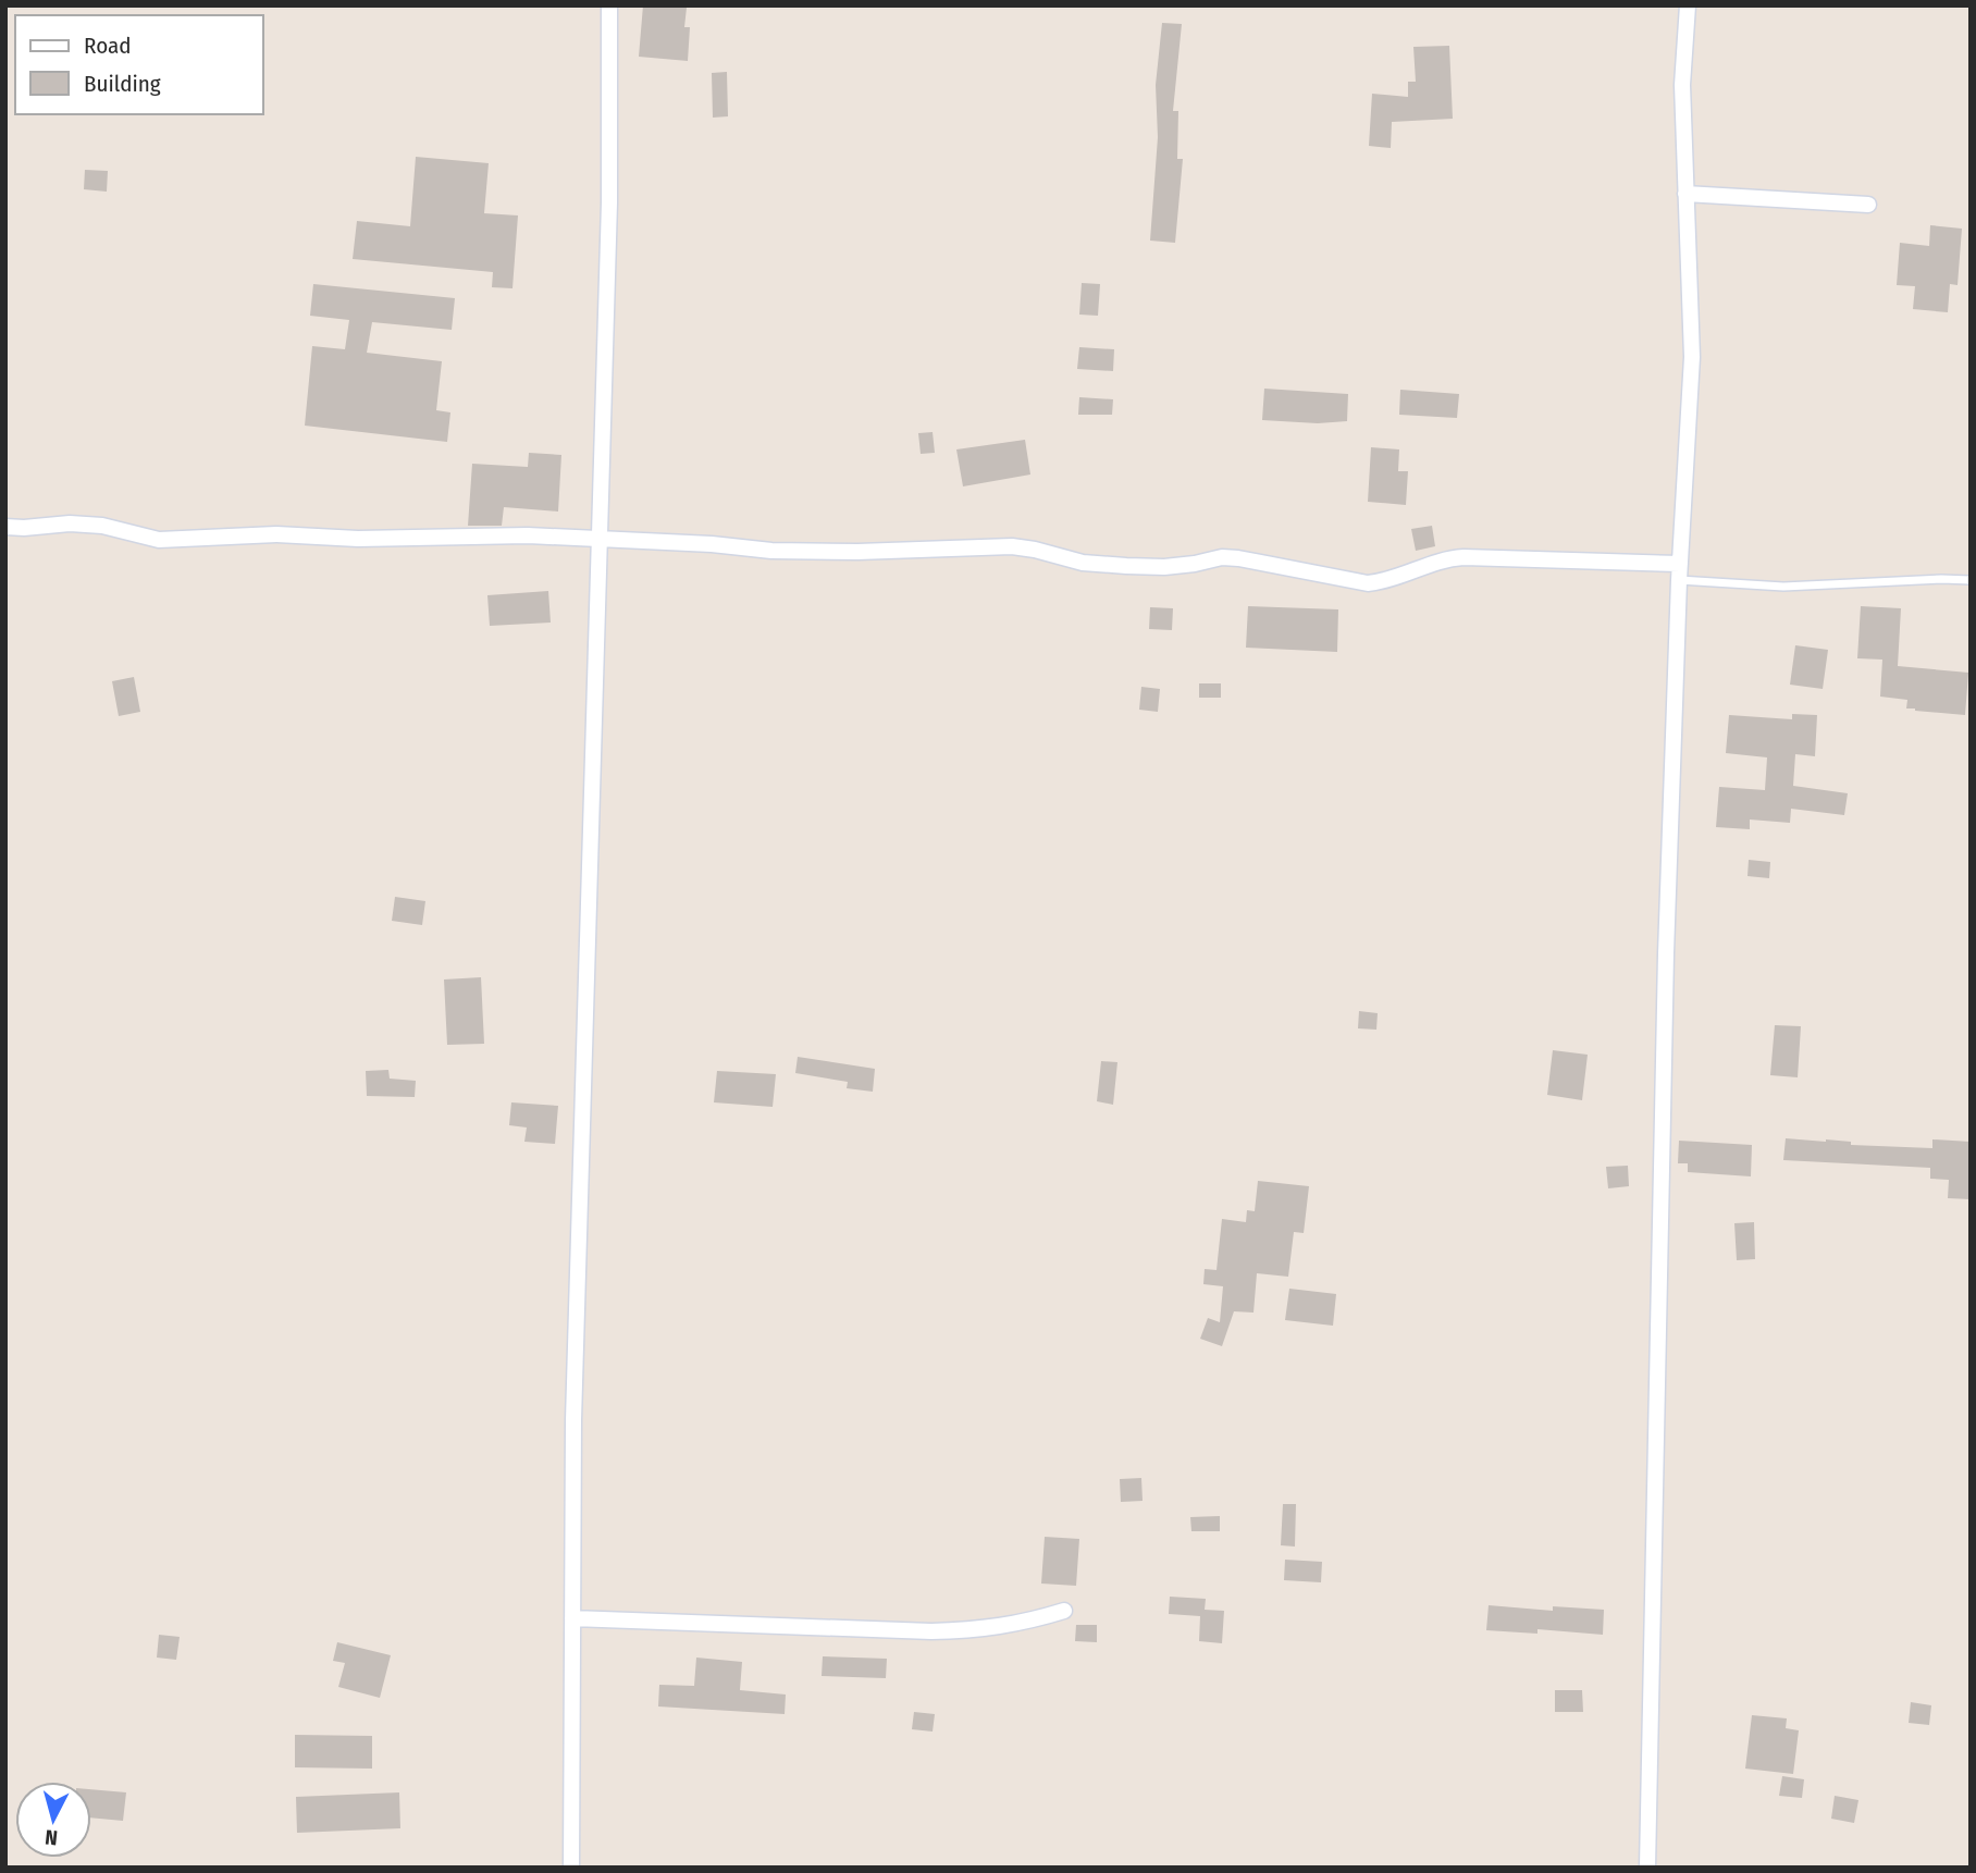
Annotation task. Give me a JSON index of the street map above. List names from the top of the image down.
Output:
{
  "legend": ["Road", "Building"],
  "north": "bottom"
}
